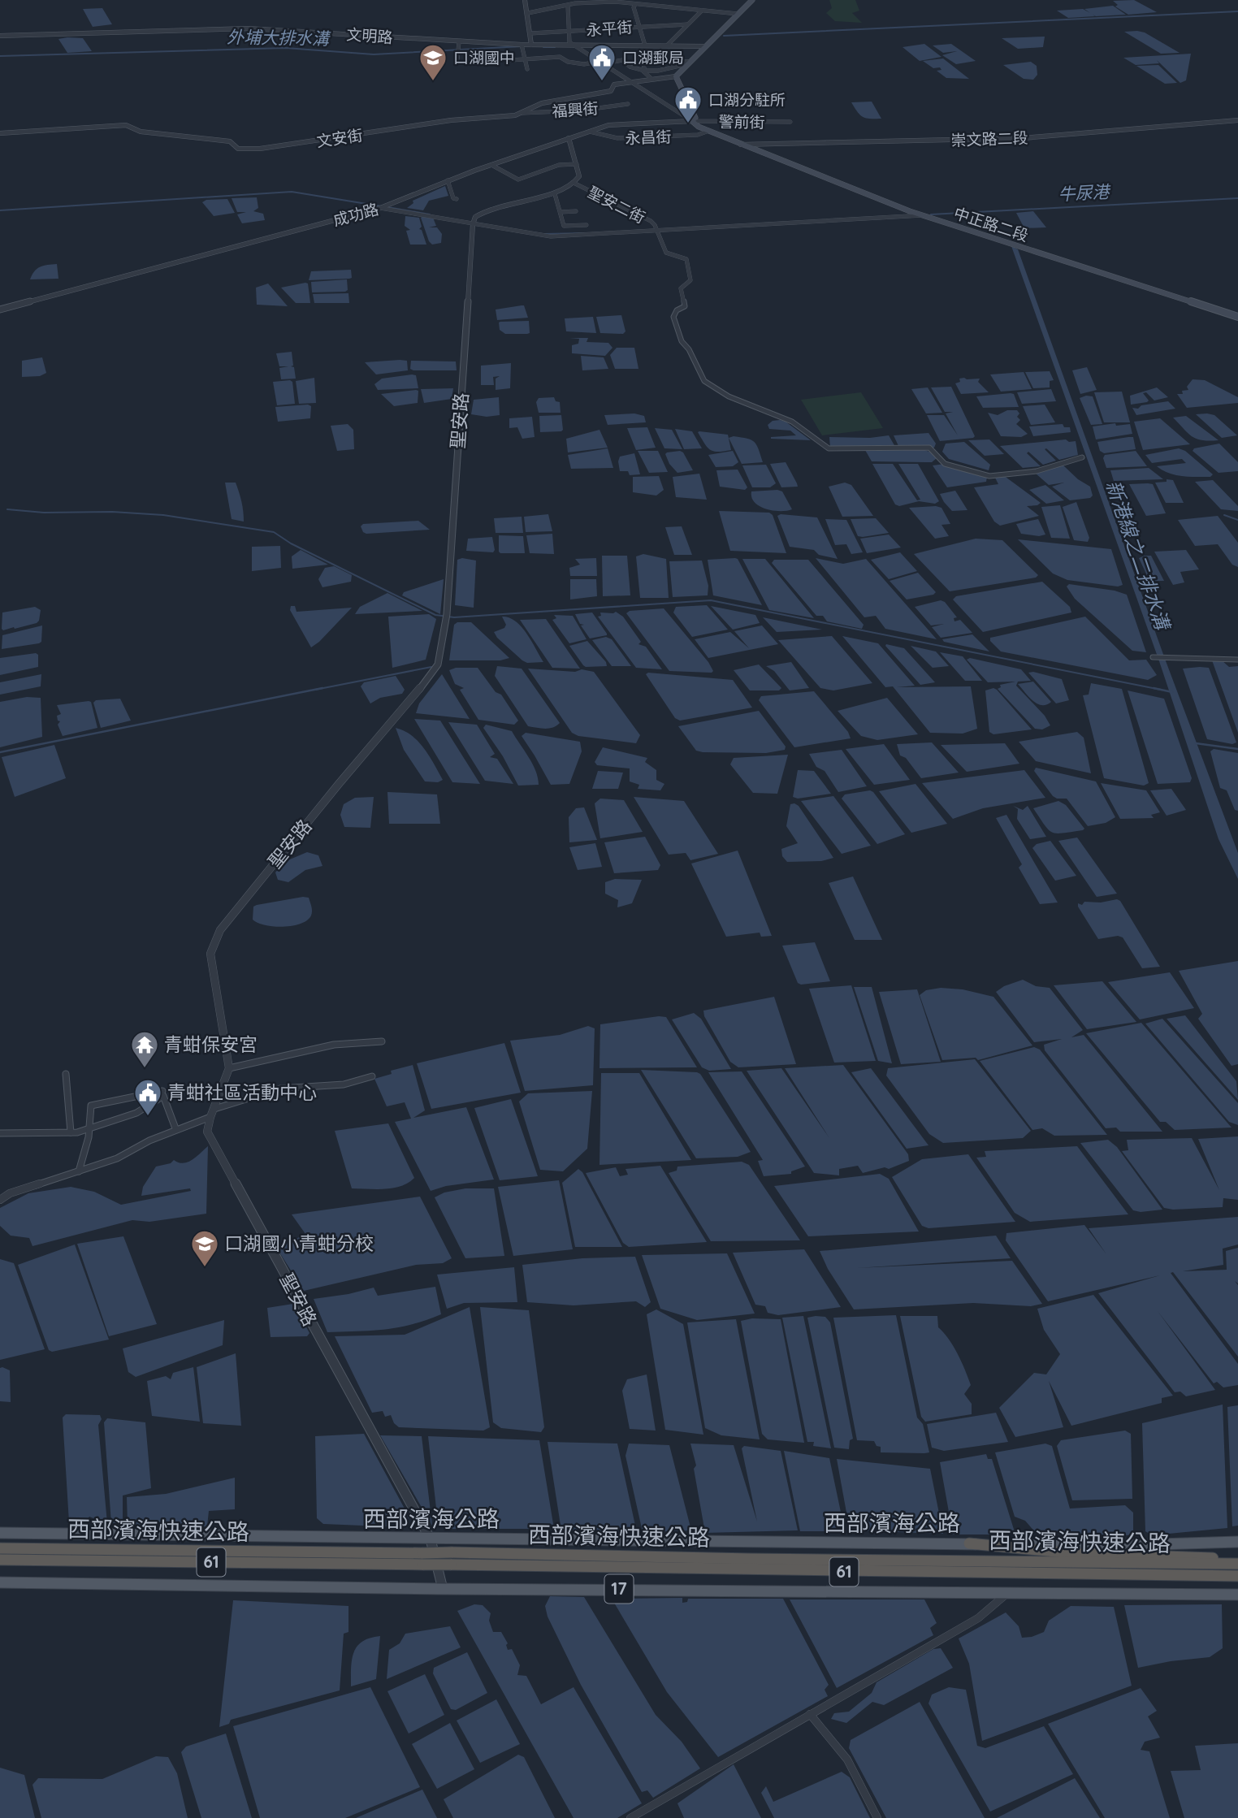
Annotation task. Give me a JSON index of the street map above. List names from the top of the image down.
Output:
{
  "streets": {
    "highway": ["西部濱海快速公路", "61"],
    "main road": ["中正路二段", "西部濱海公路", "17"],
    "street": [
      "永平街",
      "文明路",
      "福興街",
      "警前街",
      "永昌街",
      "文安街",
      "崇文路二段",
      "聖安二街",
      "成功路",
      "聖安路"
    ]
  },
  "crossings": [
    ["福興街", "文安街"],
    ["警前街", "成功路"],
    ["警前街", "中正路二段"],
    ["永昌街", "成功路"],
    ["永昌街", "中正路二段"],
    ["崇文路二段", "中正路二段"],
    ["成功路", "中正路二段"],
    ["聖安路", "西部濱海公路"],
    ["聖安路", "17"]
  ],
  "water": ["外埔大排水溝", "牛尿港", "新港線之二排水溝"],
  "places": {
    "school or university": ["口湖國中", "口湖國小青蚶分校"],
    "public building": ["口湖郵局", "口湖分駐所", "青蚶社區活動中心"],
    "temple": ["青蚶保安宮"]
  }
}
